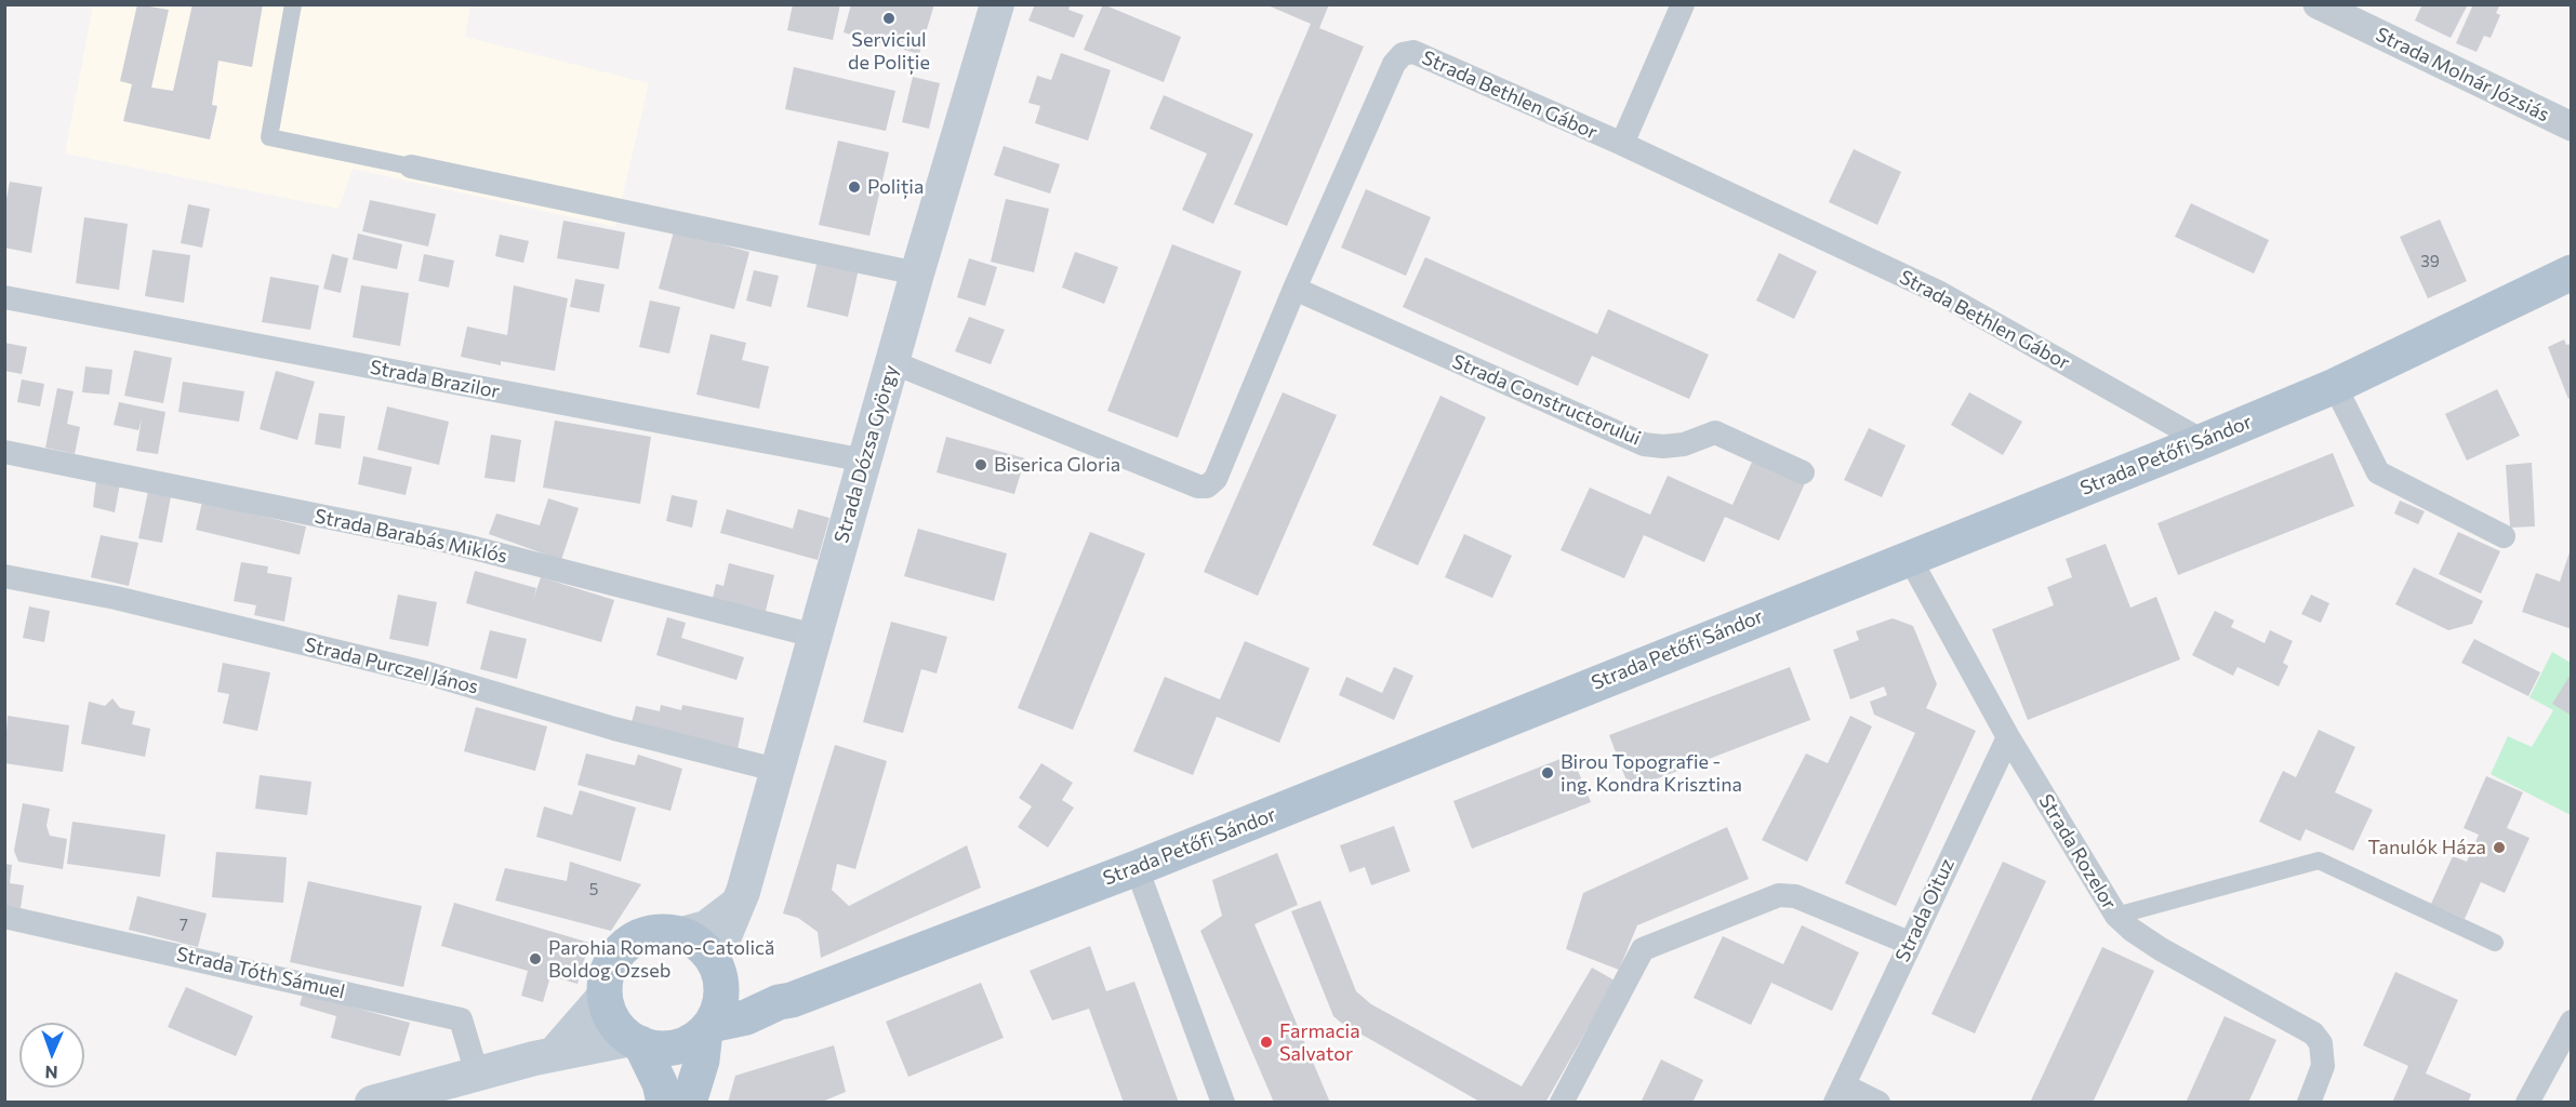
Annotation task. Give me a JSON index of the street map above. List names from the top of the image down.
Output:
{
  "streets": {
    "main road": ["Strada Dózsa György", "Strada Petőfi Sándor"],
    "street": [
      "Strada Molnár Józsiás",
      "Strada Bethlen Gábor",
      "Strada Brazilor",
      "Strada Constructorului",
      "Strada Barabás Miklós",
      "Strada Purczel János",
      "Strada Rozelor",
      "Strada Oituz",
      "Strada Tóth Sámuel"
    ]
  },
  "crossings": [
    ["Strada Bethlen Gábor", "Strada Constructorului"],
    ["Strada Bethlen Gábor", "Strada Dózsa György"],
    ["Strada Bethlen Gábor", "Strada Petőfi Sándor"],
    ["Strada Brazilor", "Strada Dózsa György"],
    ["Strada Dózsa György", "Strada Petőfi Sándor"],
    ["Strada Dózsa György", "Strada Barabás Miklós"],
    ["Strada Dózsa György", "Strada Purczel János"],
    ["Strada Petőfi Sándor", "Strada Rozelor"],
    ["Strada Rozelor", "Strada Oituz"]
  ],
  "places": [
    "Serviciul de Poliție",
    "Poliția",
    "Biserica Gloria",
    "Birou Topografie - ing. Kondra Krisztina",
    "Tanulók Háza",
    "Parohia Romano-Catolică Boldog Ozseb",
    "Farmacia Salvator"
  ],
  "house_numbers": ["39", "5", "7"],
  "north": "bottom"
}
